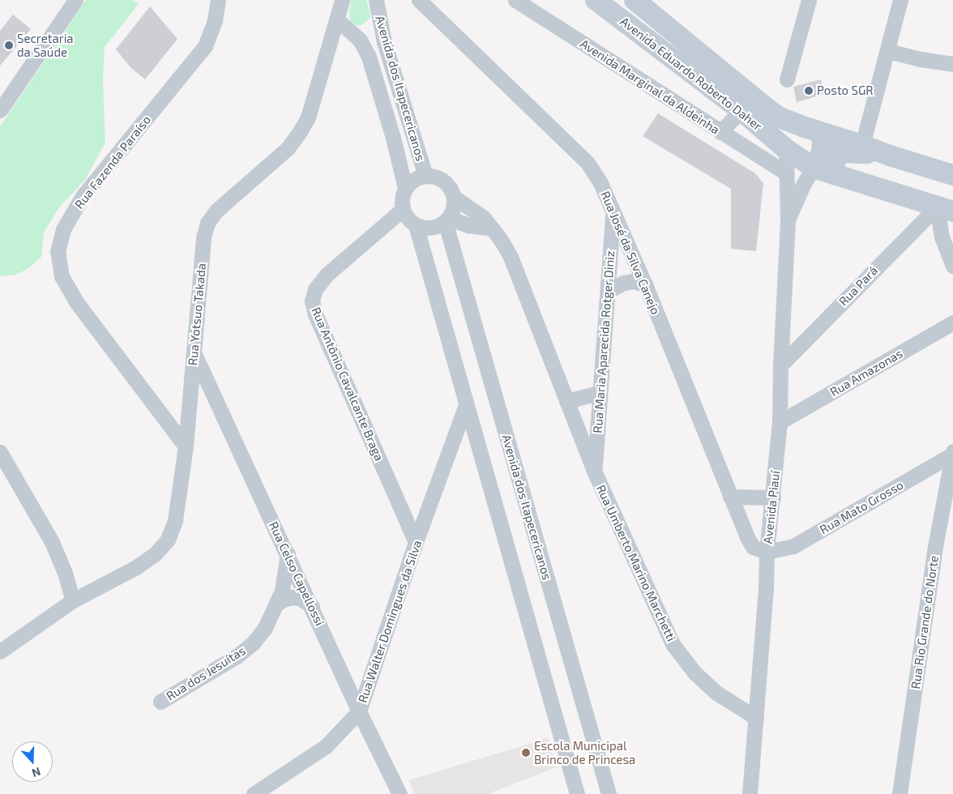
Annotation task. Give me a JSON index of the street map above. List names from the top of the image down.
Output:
{
  "streets": {
    "main road": ["Avenida Eduardo Roberto Daher"],
    "street": [
      "Avenida Marginal da Aldeinha",
      "Avenida dos Itapecericanos",
      "Rua Fazenda Paraíso",
      "Rua José da Silva Canejo",
      "Rua Pará",
      "Rua Yotsuo Takada",
      "Rua Maria Aparecida Rotger Diniz",
      "Rua Amazonas",
      "Rua Antônio Cavalcante Braga",
      "Avenida Piauí",
      "Rua Mato Grosso",
      "Rua Umberto Marino Marchetti",
      "Rua Celso Capellossi",
      "Rua Walter Domingues da Silva",
      "Rua Rio Grande do Norte",
      "Rua dos Jesuítas"
    ]
  },
  "crossings": [
    ["Avenida Eduardo Roberto Daher", "Rua Pará"],
    ["Avenida Eduardo Roberto Daher", "Avenida Piauí"],
    ["Avenida Marginal da Aldeinha", "Avenida Piauí"],
    ["Avenida dos Itapecericanos", "Rua Yotsuo Takada"],
    ["Avenida dos Itapecericanos", "Rua Antônio Cavalcante Braga"],
    ["Avenida dos Itapecericanos", "Rua Umberto Marino Marchetti"],
    ["Rua Fazenda Paraíso", "Rua Yotsuo Takada"],
    ["Rua José da Silva Canejo", "Rua Maria Aparecida Rotger Diniz"],
    ["Rua José da Silva Canejo", "Avenida Piauí"],
    ["Rua José da Silva Canejo", "Rua Mato Grosso"],
    ["Rua Pará", "Avenida Piauí"],
    ["Rua Yotsuo Takada", "Rua Celso Capellossi"],
    ["Rua Maria Aparecida Rotger Diniz", "Rua Umberto Marino Marchetti"],
    ["Rua Amazonas", "Avenida Piauí"],
    ["Rua Antônio Cavalcante Braga", "Rua Umberto Marino Marchetti"],
    ["Rua Antônio Cavalcante Braga", "Rua Walter Domingues da Silva"],
    ["Avenida Piauí", "Rua Mato Grosso"],
    ["Avenida Piauí", "Rua Umberto Marino Marchetti"],
    ["Rua Mato Grosso", "Rua Rio Grande do Norte"],
    ["Rua Celso Capellossi", "Rua Walter Domingues da Silva"],
    ["Rua Celso Capellossi", "Rua dos Jesuítas"]
  ],
  "places": ["Secretaria da Saúde", "Posto SGR", "Escola Municipal Brinco de Princesa"],
  "north": "bottom"
}
